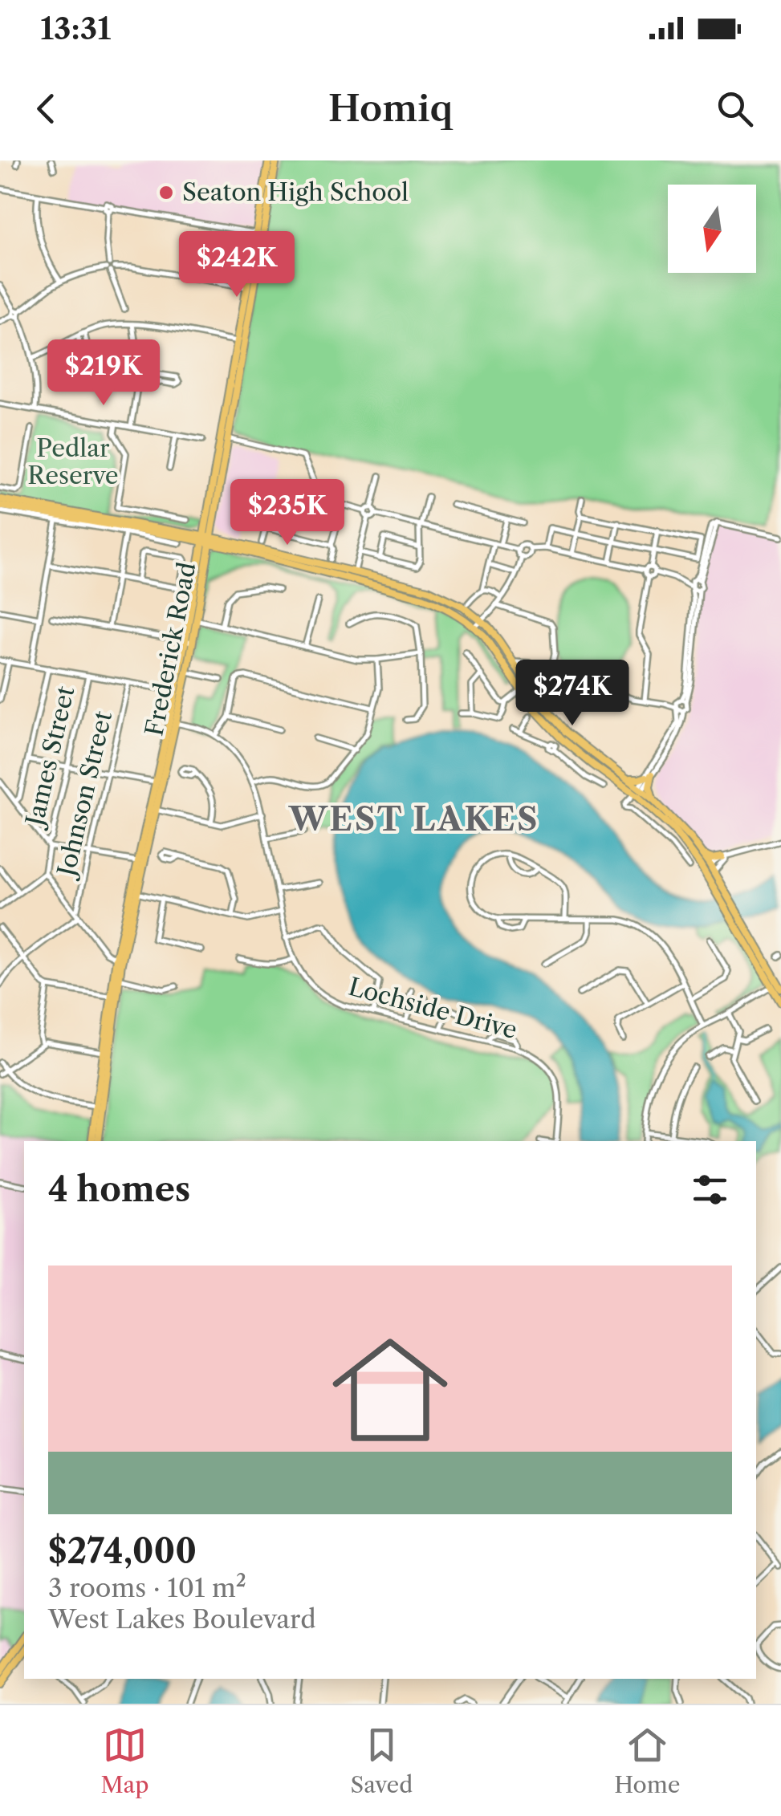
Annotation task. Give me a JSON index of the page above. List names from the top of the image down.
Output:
{
  "streets": {
    "main road": ["Frederick Road"],
    "street": ["James Street", "Johnson Street", "Lochside Drive"]
  },
  "districts": ["WEST LAKES"],
  "parks": ["Pedlar Reserve"],
  "places": ["Seaton High School"],
  "north": "bottom",
  "page": {
    "status": "13:31",
    "header": "Homiq",
    "price": [
      "$242K",
      "$219K",
      "$235K",
      "$274K"
    ],
    "heading": "4 homes",
    "list": [
      {
        "name": "$274,000",
        "note": "3 rooms · 101 m² · West Lakes Boulevard"
      }
    ],
    "tabs": ["Map", "Saved", "Home"]
  }
}
